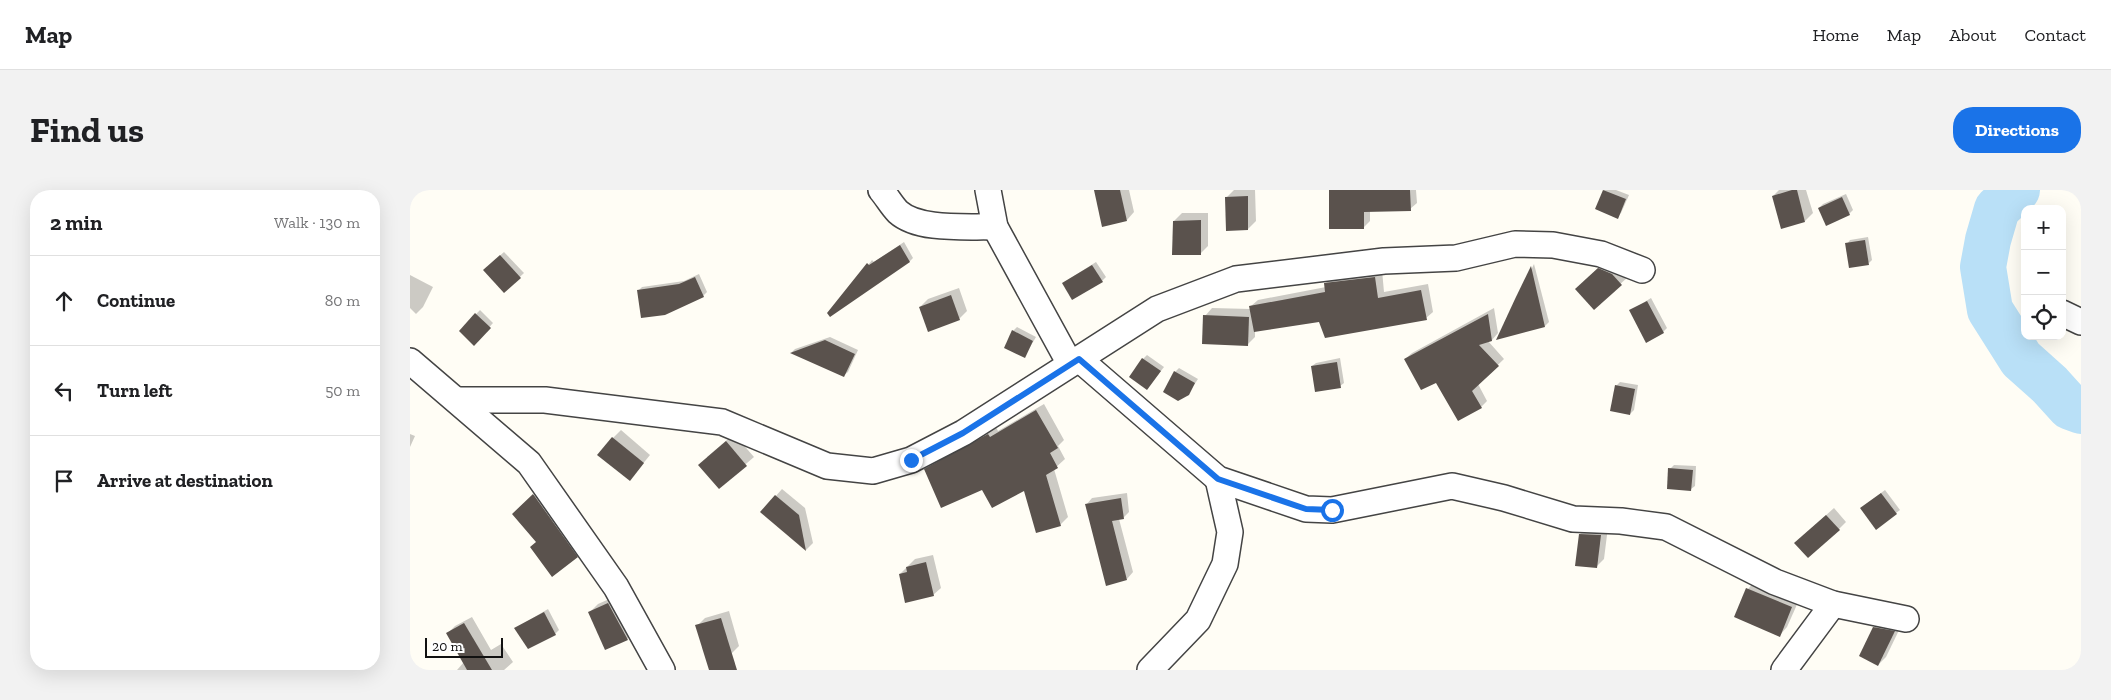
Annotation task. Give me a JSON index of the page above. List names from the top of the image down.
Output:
{
  "scale_bar": "20 m",
  "page": {
    "header": "Map",
    "nav": [
      "Home",
      "Map",
      "About",
      "Contact"
    ],
    "buttons": "Directions",
    "title": "Find us",
    "heading": ["2 min", "Walk · 130 m"],
    "map_buttons": ["+", "−"],
    "list": [
      ["Continue", "80 m"],
      ["Turn left", "50 m"],
      "Arrive at destination"
    ],
    "scale": "20 m"
  }
}
